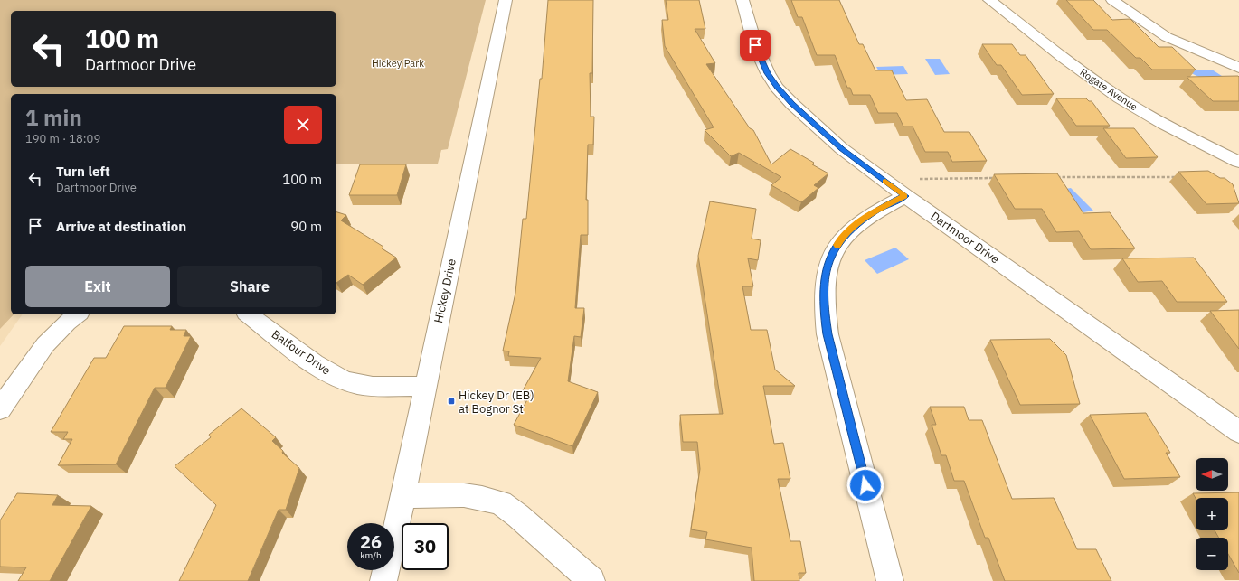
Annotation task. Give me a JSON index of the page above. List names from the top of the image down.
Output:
{
  "streets": {
    "street": [
      "Rogate Avenue",
      "Dartmoor Drive",
      "Hickey Drive",
      "Balfour Drive"
    ]
  },
  "crossings": [
    ["Hickey Drive", "Balfour Drive"]
  ],
  "parks": ["Hickey Park"],
  "places": {
    "transit": ["Hickey Dr (EB) at Bognor St"]
  },
  "north": "left",
  "page": {
    "turn": ["100 m", "Dartmoor Drive"],
    "heading": ["1 min", "190 m · 18:09"],
    "list": [
      {
        "name": "Turn left",
        "note": "Dartmoor Drive",
        "value": "100 m"
      },
      {
        "name": "Arrive at destination",
        "value": "90 m"
      }
    ],
    "buttons": ["Exit", "Share"],
    "map_buttons": ["+", "−"],
    "speed": "26 km/h",
    "limit": "30"
  }
}
